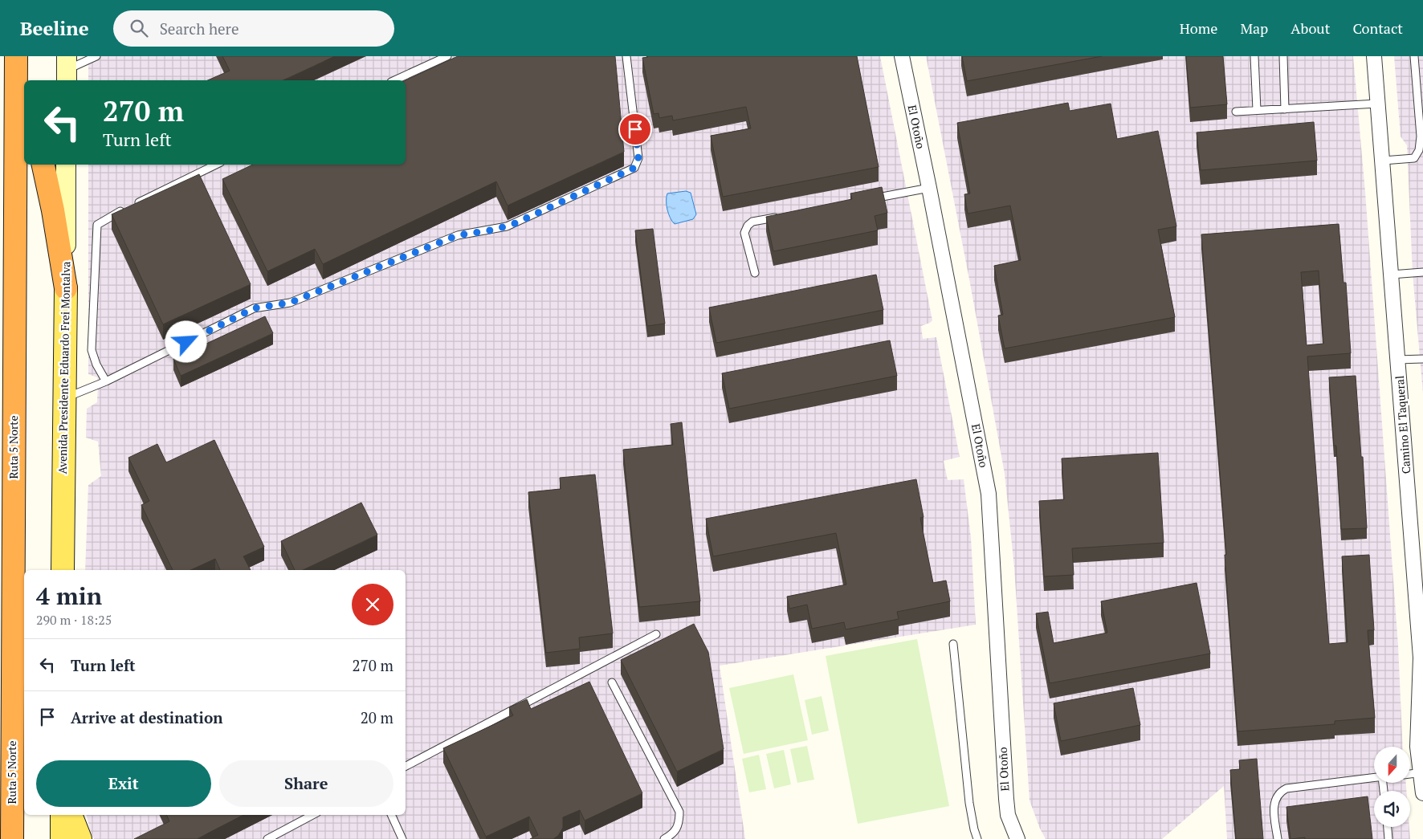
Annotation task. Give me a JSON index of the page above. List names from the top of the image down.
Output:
{
  "streets": {
    "highway": ["Ruta 5 Norte"],
    "main road": ["Avenida Presidente Eduardo Frei Montalva"],
    "street": ["El Otoño", "Camino El Taqueral"]
  },
  "north": "bottom",
  "page": {
    "header": "Beeline",
    "search": "Search here",
    "nav": [
      "Home",
      "Map",
      "About",
      "Contact"
    ],
    "turn": ["270 m", "Turn left"],
    "heading": ["4 min", "290 m · 18:25"],
    "list": [
      {
        "name": "Turn left",
        "value": "270 m"
      },
      {
        "name": "Arrive at destination",
        "value": "20 m"
      }
    ],
    "buttons": ["Exit", "Share"]
  }
}
